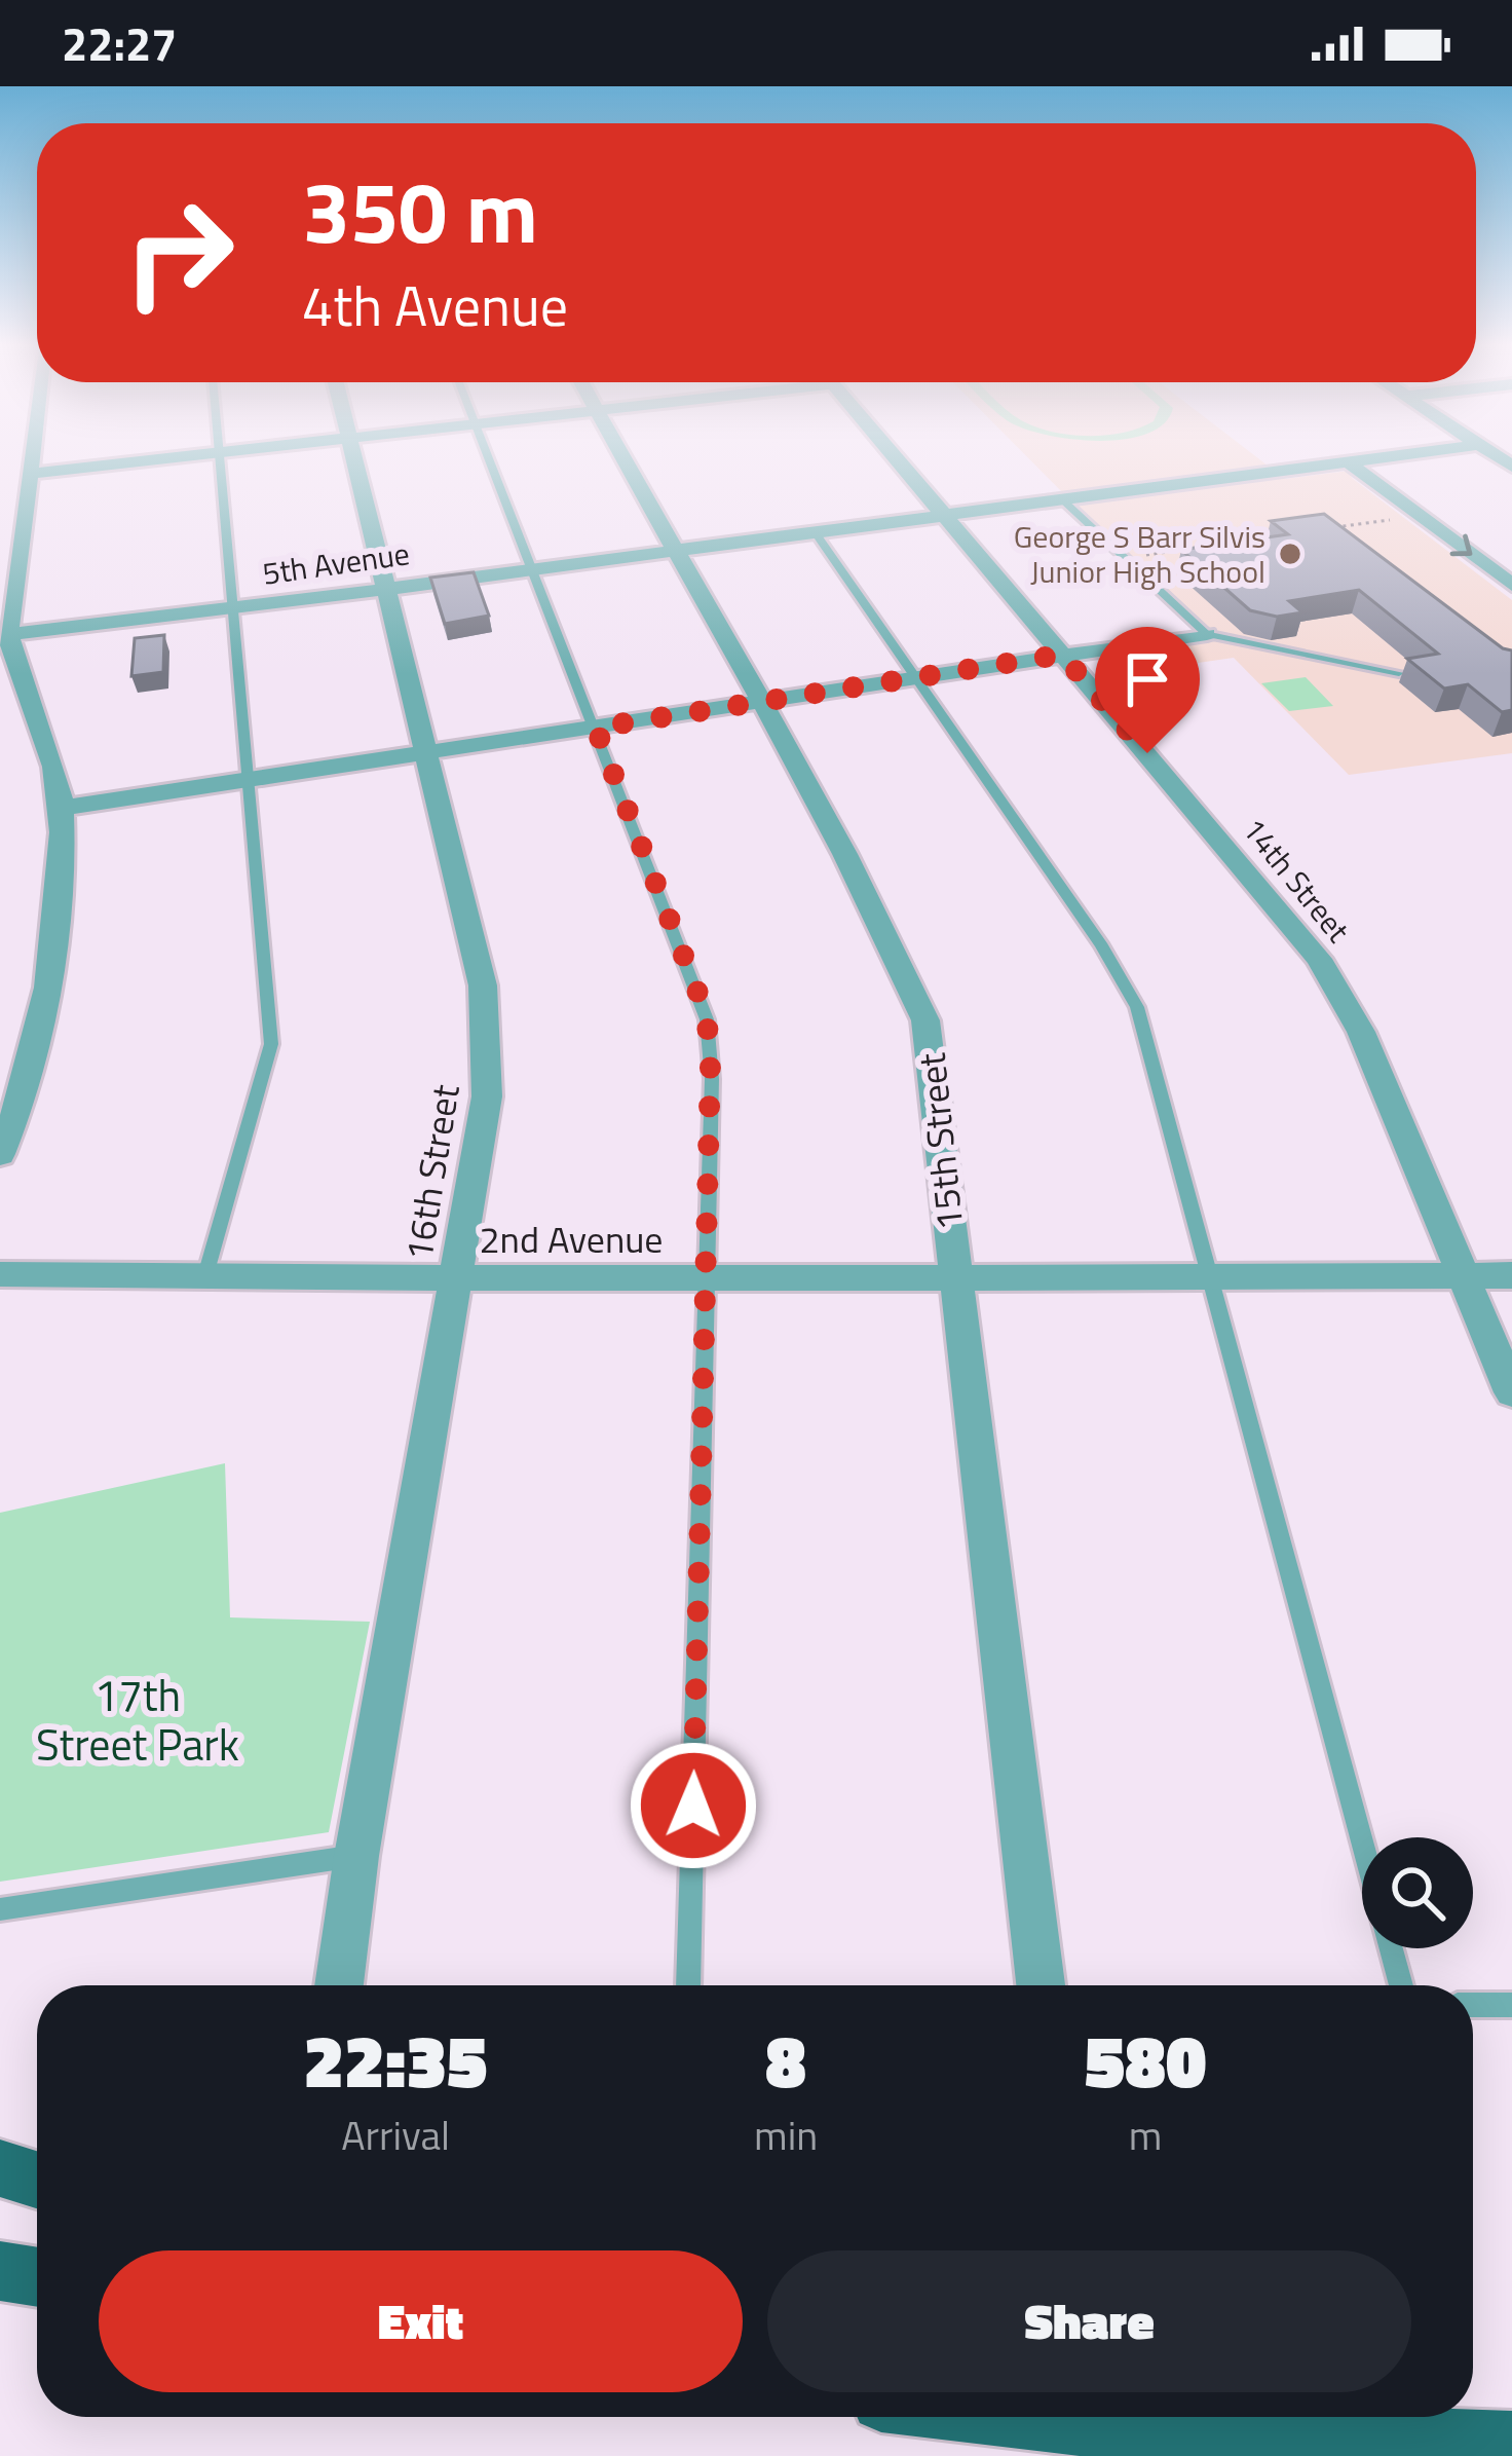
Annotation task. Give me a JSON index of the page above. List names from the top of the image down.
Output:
{
  "streets": {
    "street": [
      "5th Avenue",
      "14th Street",
      "15th Street",
      "16th Street",
      "2nd Avenue"
    ]
  },
  "crossings": [
    ["5th Avenue", "14th Street"],
    ["5th Avenue", "15th Street"],
    ["5th Avenue", "16th Street"],
    ["14th Street", "2nd Avenue"],
    ["15th Street", "2nd Avenue"],
    ["16th Street", "2nd Avenue"]
  ],
  "parks": ["17th Street Park"],
  "places": ["George S Barr Silvis Junior High School"],
  "page": {
    "status": "22:27",
    "turn": ["350 m", "4th Avenue"],
    "eta": [
      "22:35",
      "Arrival",
      "8",
      "min",
      "580",
      "m"
    ],
    "buttons": ["Exit", "Share"]
  }
}
